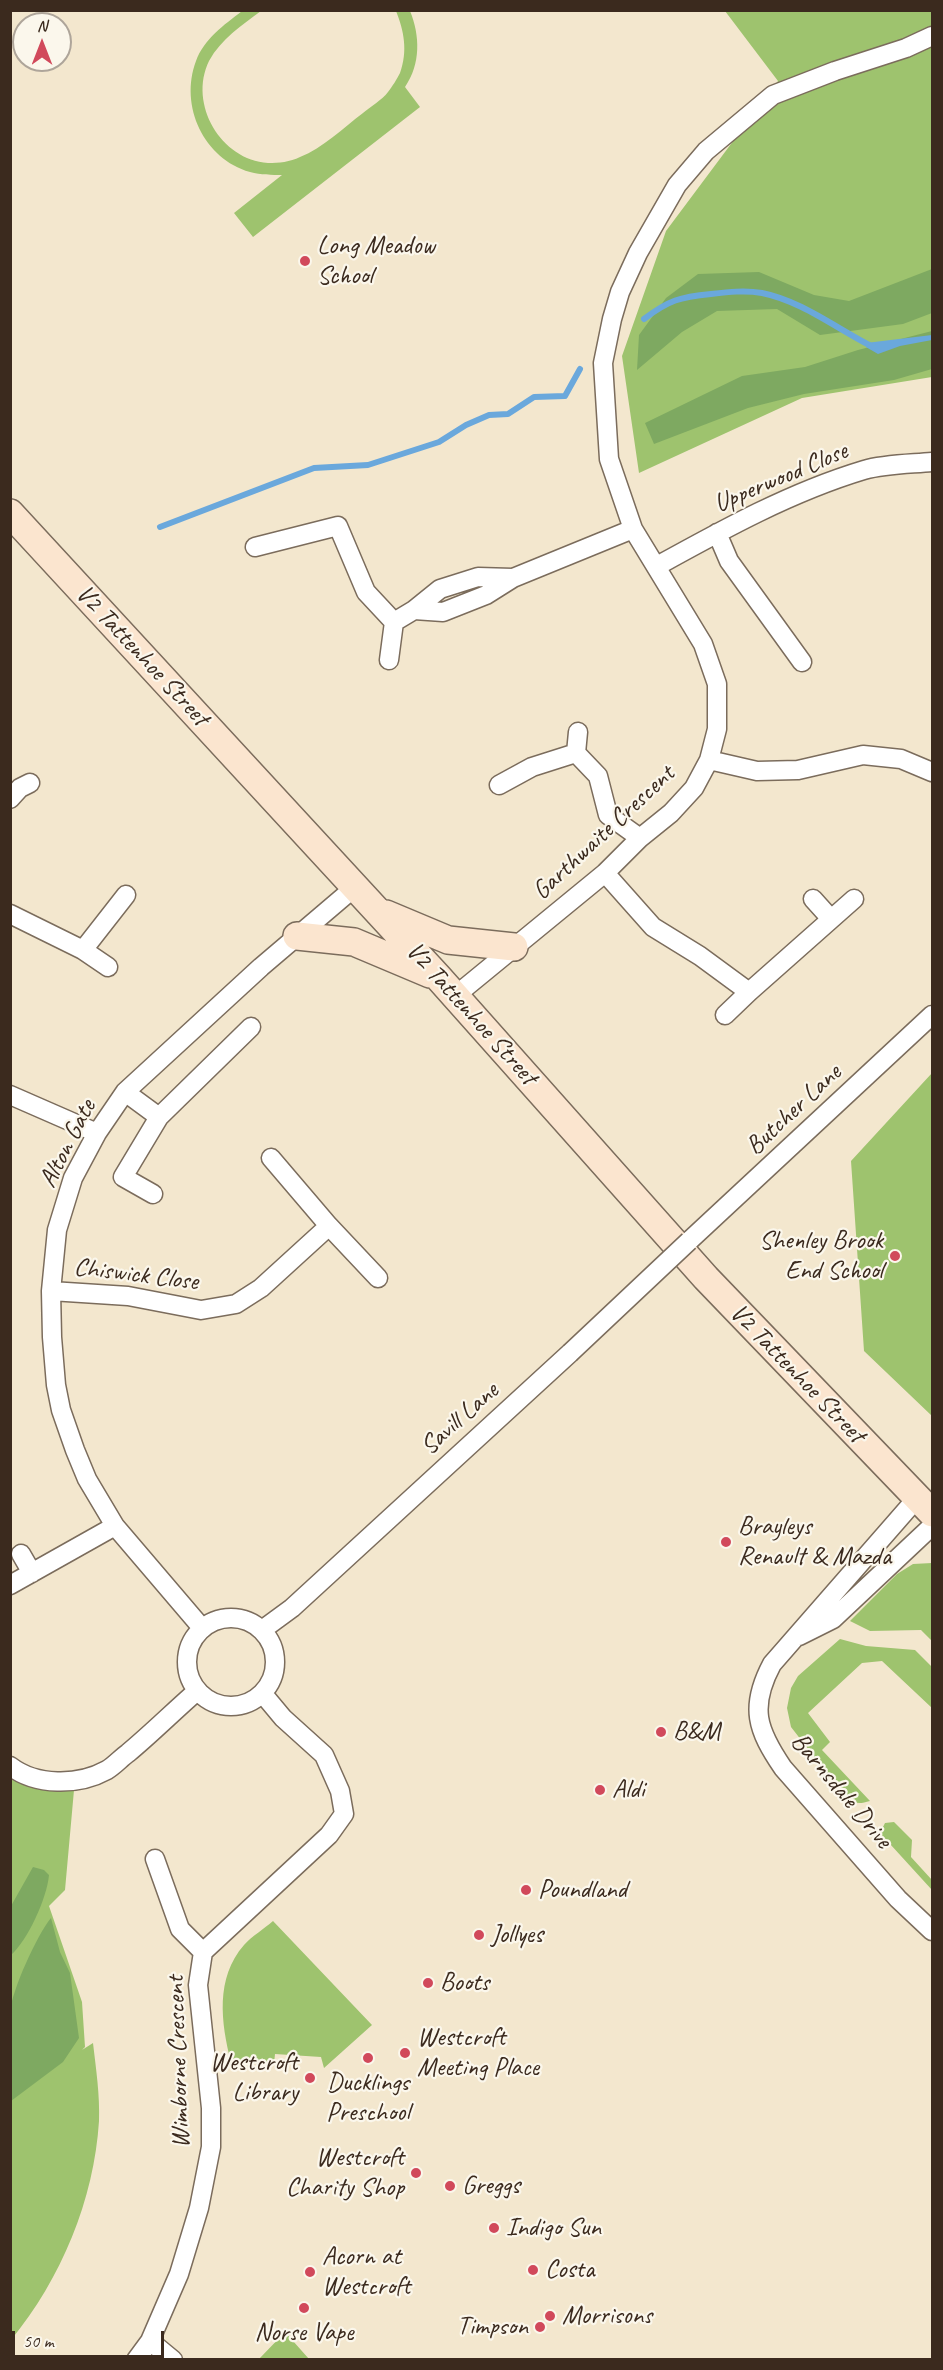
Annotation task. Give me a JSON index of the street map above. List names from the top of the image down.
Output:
{
  "streets": {
    "street": [
      "Upperwood Close",
      "V2 Tattenhoe Street",
      "Garthwaite Crescent",
      "Butcher Lane",
      "Alton Gate",
      "Chiswick Close",
      "Savill Lane",
      "Barnsdale Drive",
      "Wimborne Crescent"
    ]
  },
  "crossings": [
    ["Upperwood Close", "Garthwaite Crescent"],
    ["V2 Tattenhoe Street", "Garthwaite Crescent"],
    ["V2 Tattenhoe Street", "Alton Gate"],
    ["V2 Tattenhoe Street", "Barnsdale Drive"],
    ["Butcher Lane", "Savill Lane"],
    ["Alton Gate", "Chiswick Close"],
    ["Alton Gate", "Savill Lane"],
    ["Alton Gate", "Wimborne Crescent"],
    ["Savill Lane", "Wimborne Crescent"]
  ],
  "places": [
    "Long Meadow School",
    "Shenley Brook End School",
    "Brayleys Renault & Mazda",
    "B&M",
    "Aldi",
    "Poundland",
    "Jollyes",
    "Boots",
    "Westcroft Meeting Place",
    "Ducklings Preschool",
    "Westcroft Library",
    "Westcroft Charity Shop",
    "Greggs",
    "Indigo Sun",
    "Costa",
    "Acorn at Westcroft",
    "Norse Vape",
    "Morrisons",
    "Timpson"
  ],
  "scale_bar": "50 m",
  "north": "top"
}
